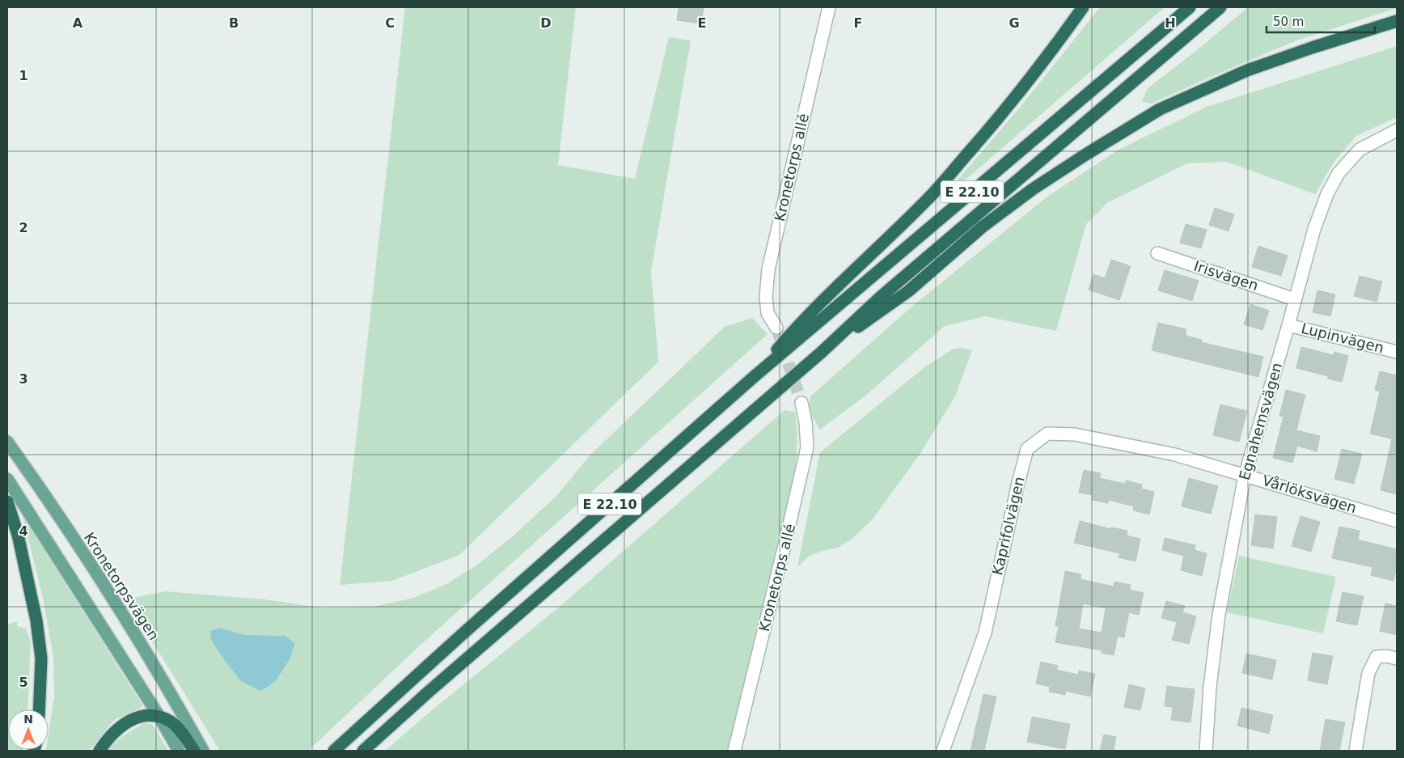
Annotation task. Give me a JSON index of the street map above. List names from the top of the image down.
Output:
{
  "streets": {
    "highway": ["E 22.10"],
    "main road": ["Kronetorpsvägen"],
    "street": [
      "Kronetorps allé",
      "Irisvägen",
      "Lupinvägen",
      "Egnahemsvägen",
      "Vårlöksvägen",
      "Kaprifolvägen"
    ]
  },
  "crossings": [
    ["Irisvägen", "Egnahemsvägen"],
    ["Lupinvägen", "Egnahemsvägen"],
    ["Egnahemsvägen", "Vårlöksvägen"],
    ["Vårlöksvägen", "Kaprifolvägen"]
  ],
  "scale_bar": "50 m",
  "north": "top",
  "grid": {
    "columns": [
      "A",
      "B",
      "C",
      "D",
      "E",
      "F",
      "G",
      "H"
    ],
    "rows": [
      "1",
      "2",
      "3",
      "4",
      "5"
    ]
  }
}
